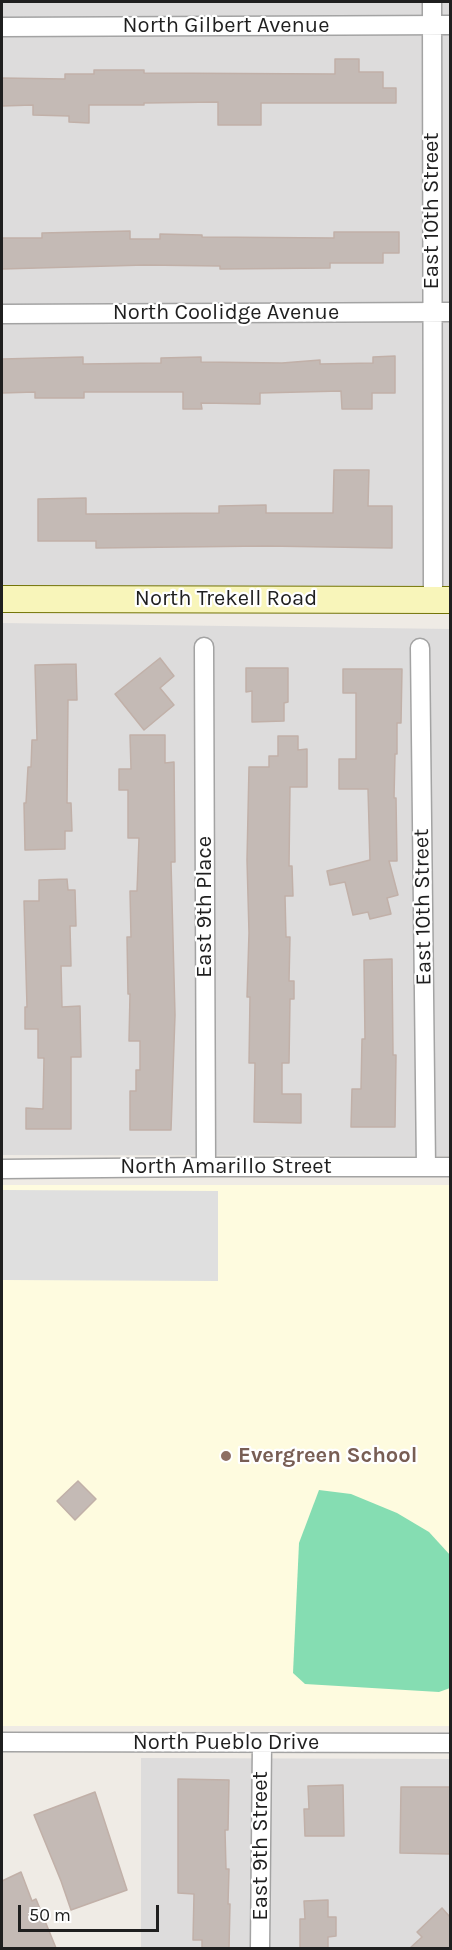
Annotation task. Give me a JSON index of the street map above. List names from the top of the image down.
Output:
{
  "streets": {
    "main road": ["North Trekell Road"],
    "street": [
      "North Gilbert Avenue",
      "East 10th Street",
      "North Coolidge Avenue",
      "East 9th Place",
      "North Amarillo Street",
      "North Pueblo Drive",
      "East 9th Street"
    ]
  },
  "crossings": [
    ["North Gilbert Avenue", "East 10th Street"],
    ["East 10th Street", "North Coolidge Avenue"],
    ["East 10th Street", "North Trekell Road"],
    ["East 10th Street", "North Amarillo Street"],
    ["East 9th Place", "North Amarillo Street"],
    ["North Pueblo Drive", "East 9th Street"]
  ],
  "places": ["Evergreen School"],
  "scale_bar": "50 m"
}
